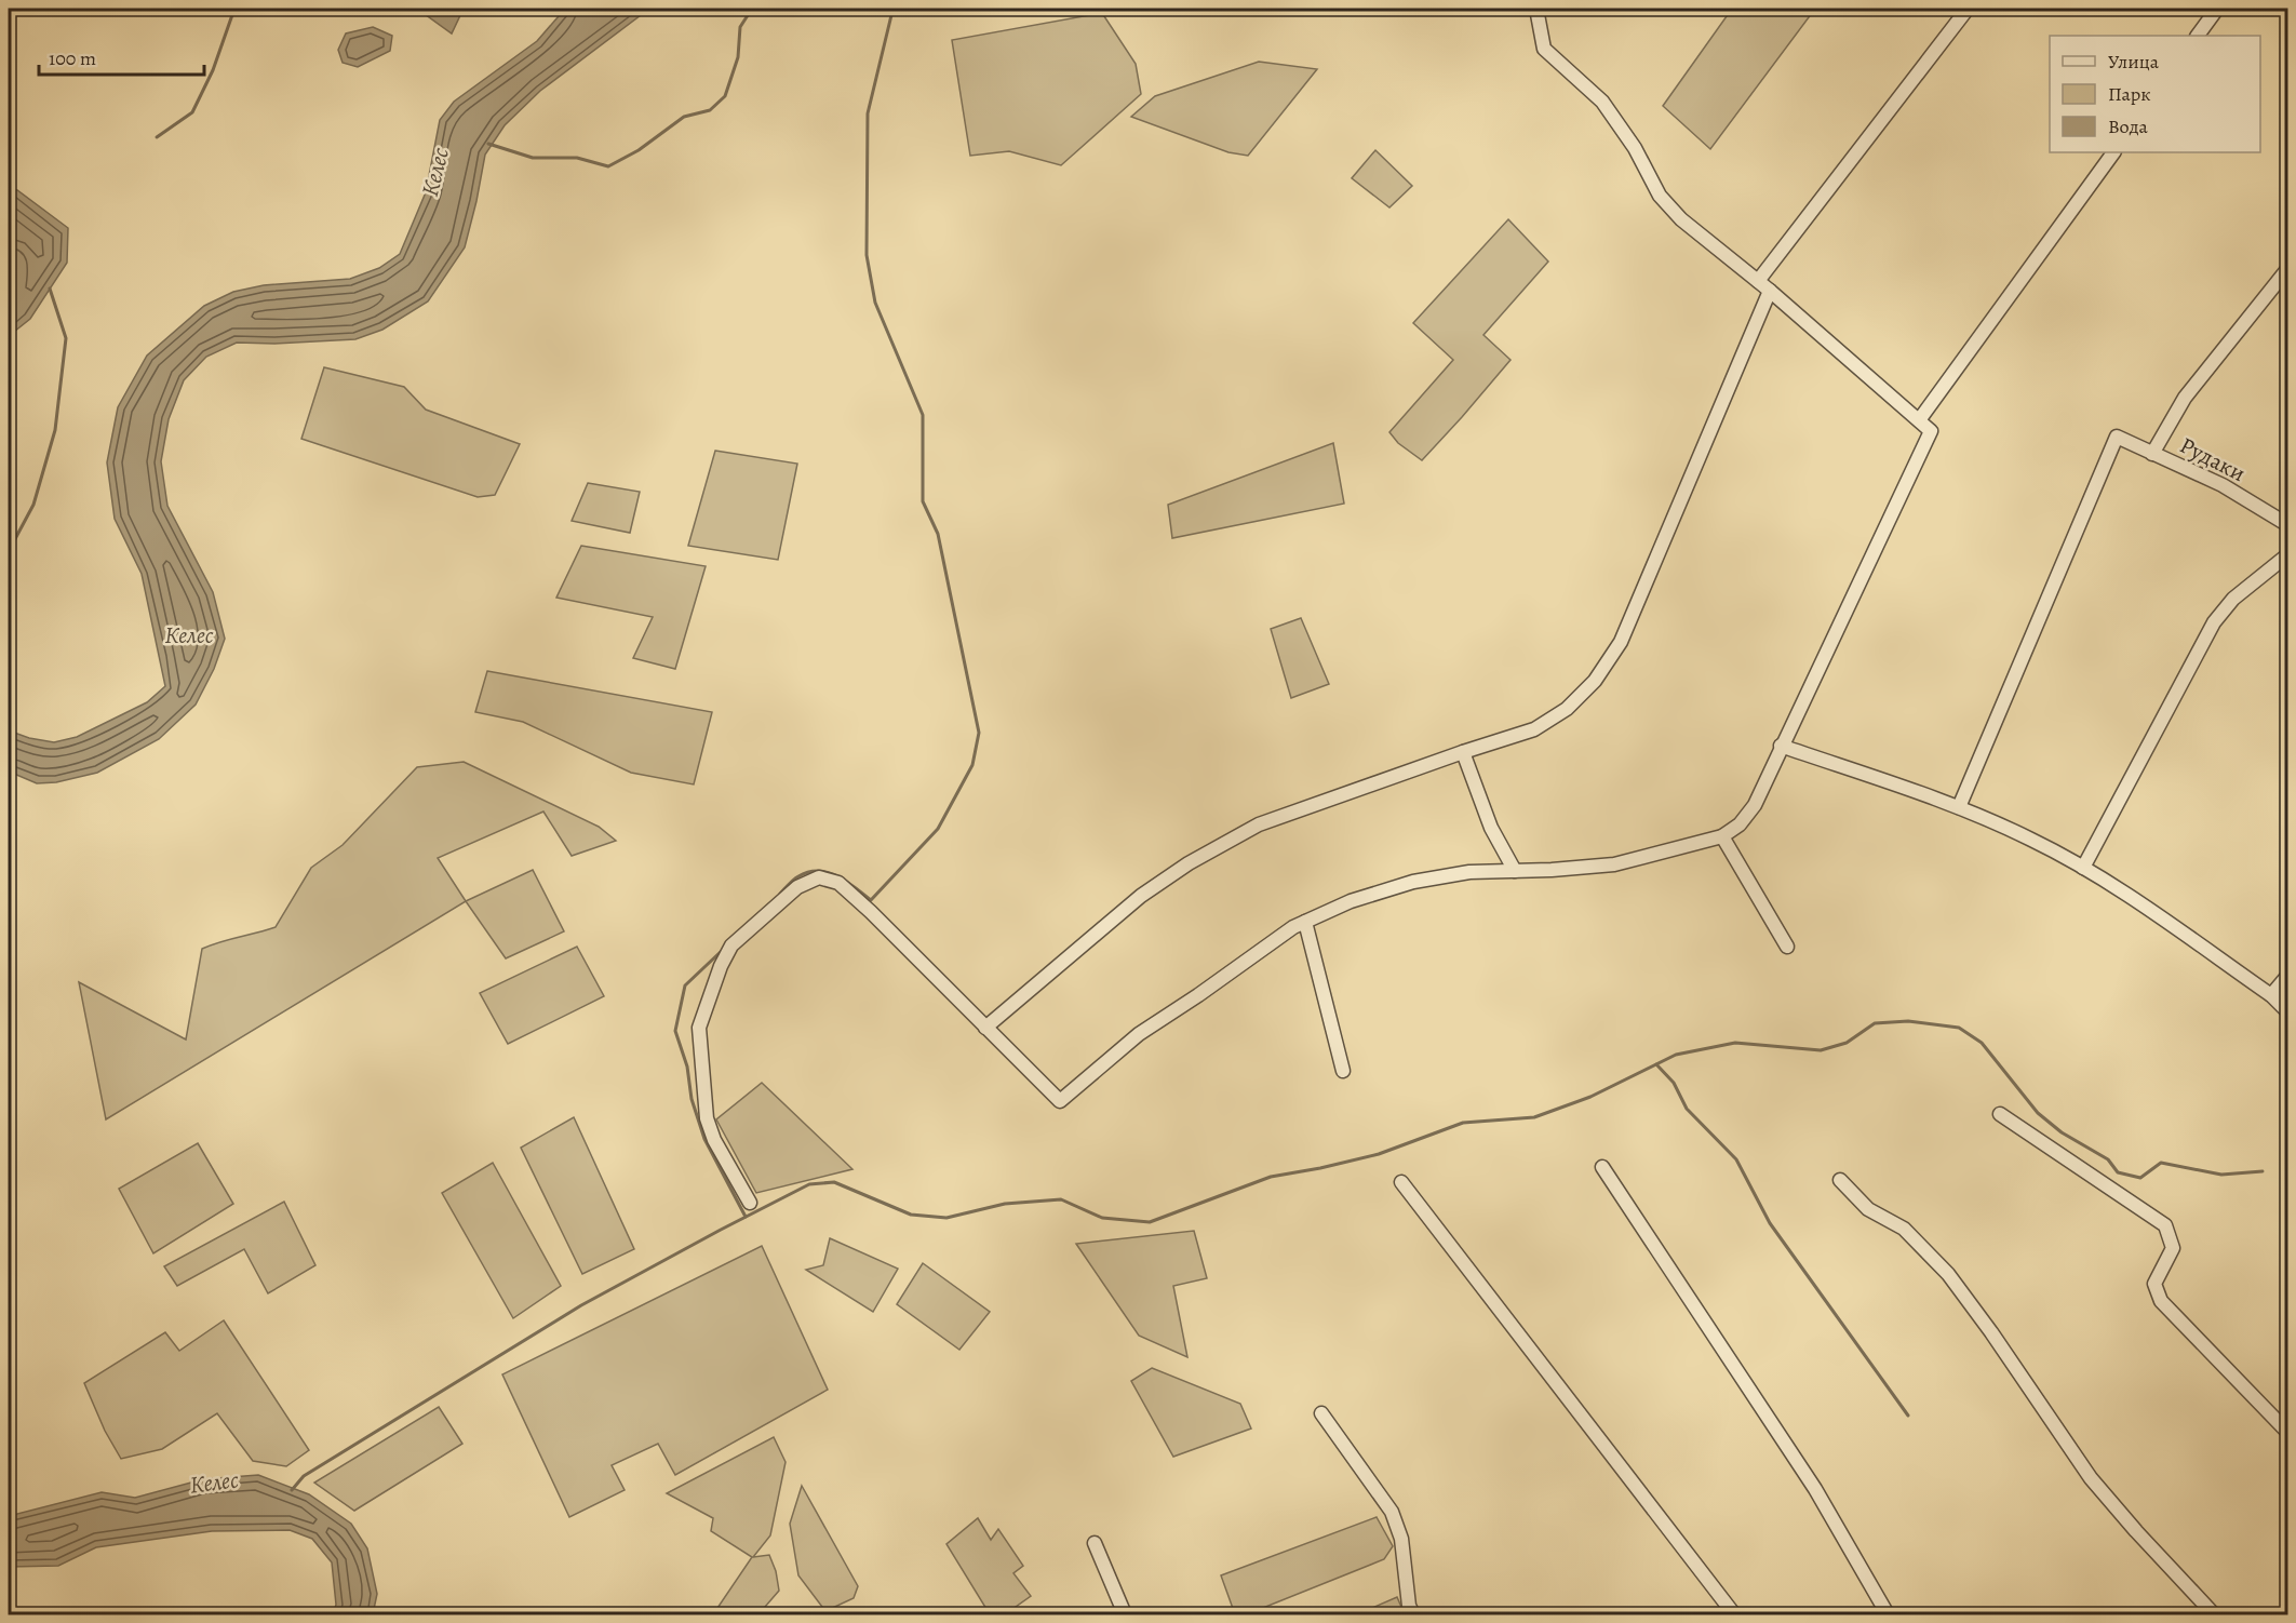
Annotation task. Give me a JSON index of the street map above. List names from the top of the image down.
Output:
{
  "streets": {
    "street": ["Рудаки"]
  },
  "water": ["Келес"],
  "legend": ["Улица", "Парк", "Вода"],
  "scale_bar": "100 m"
}
